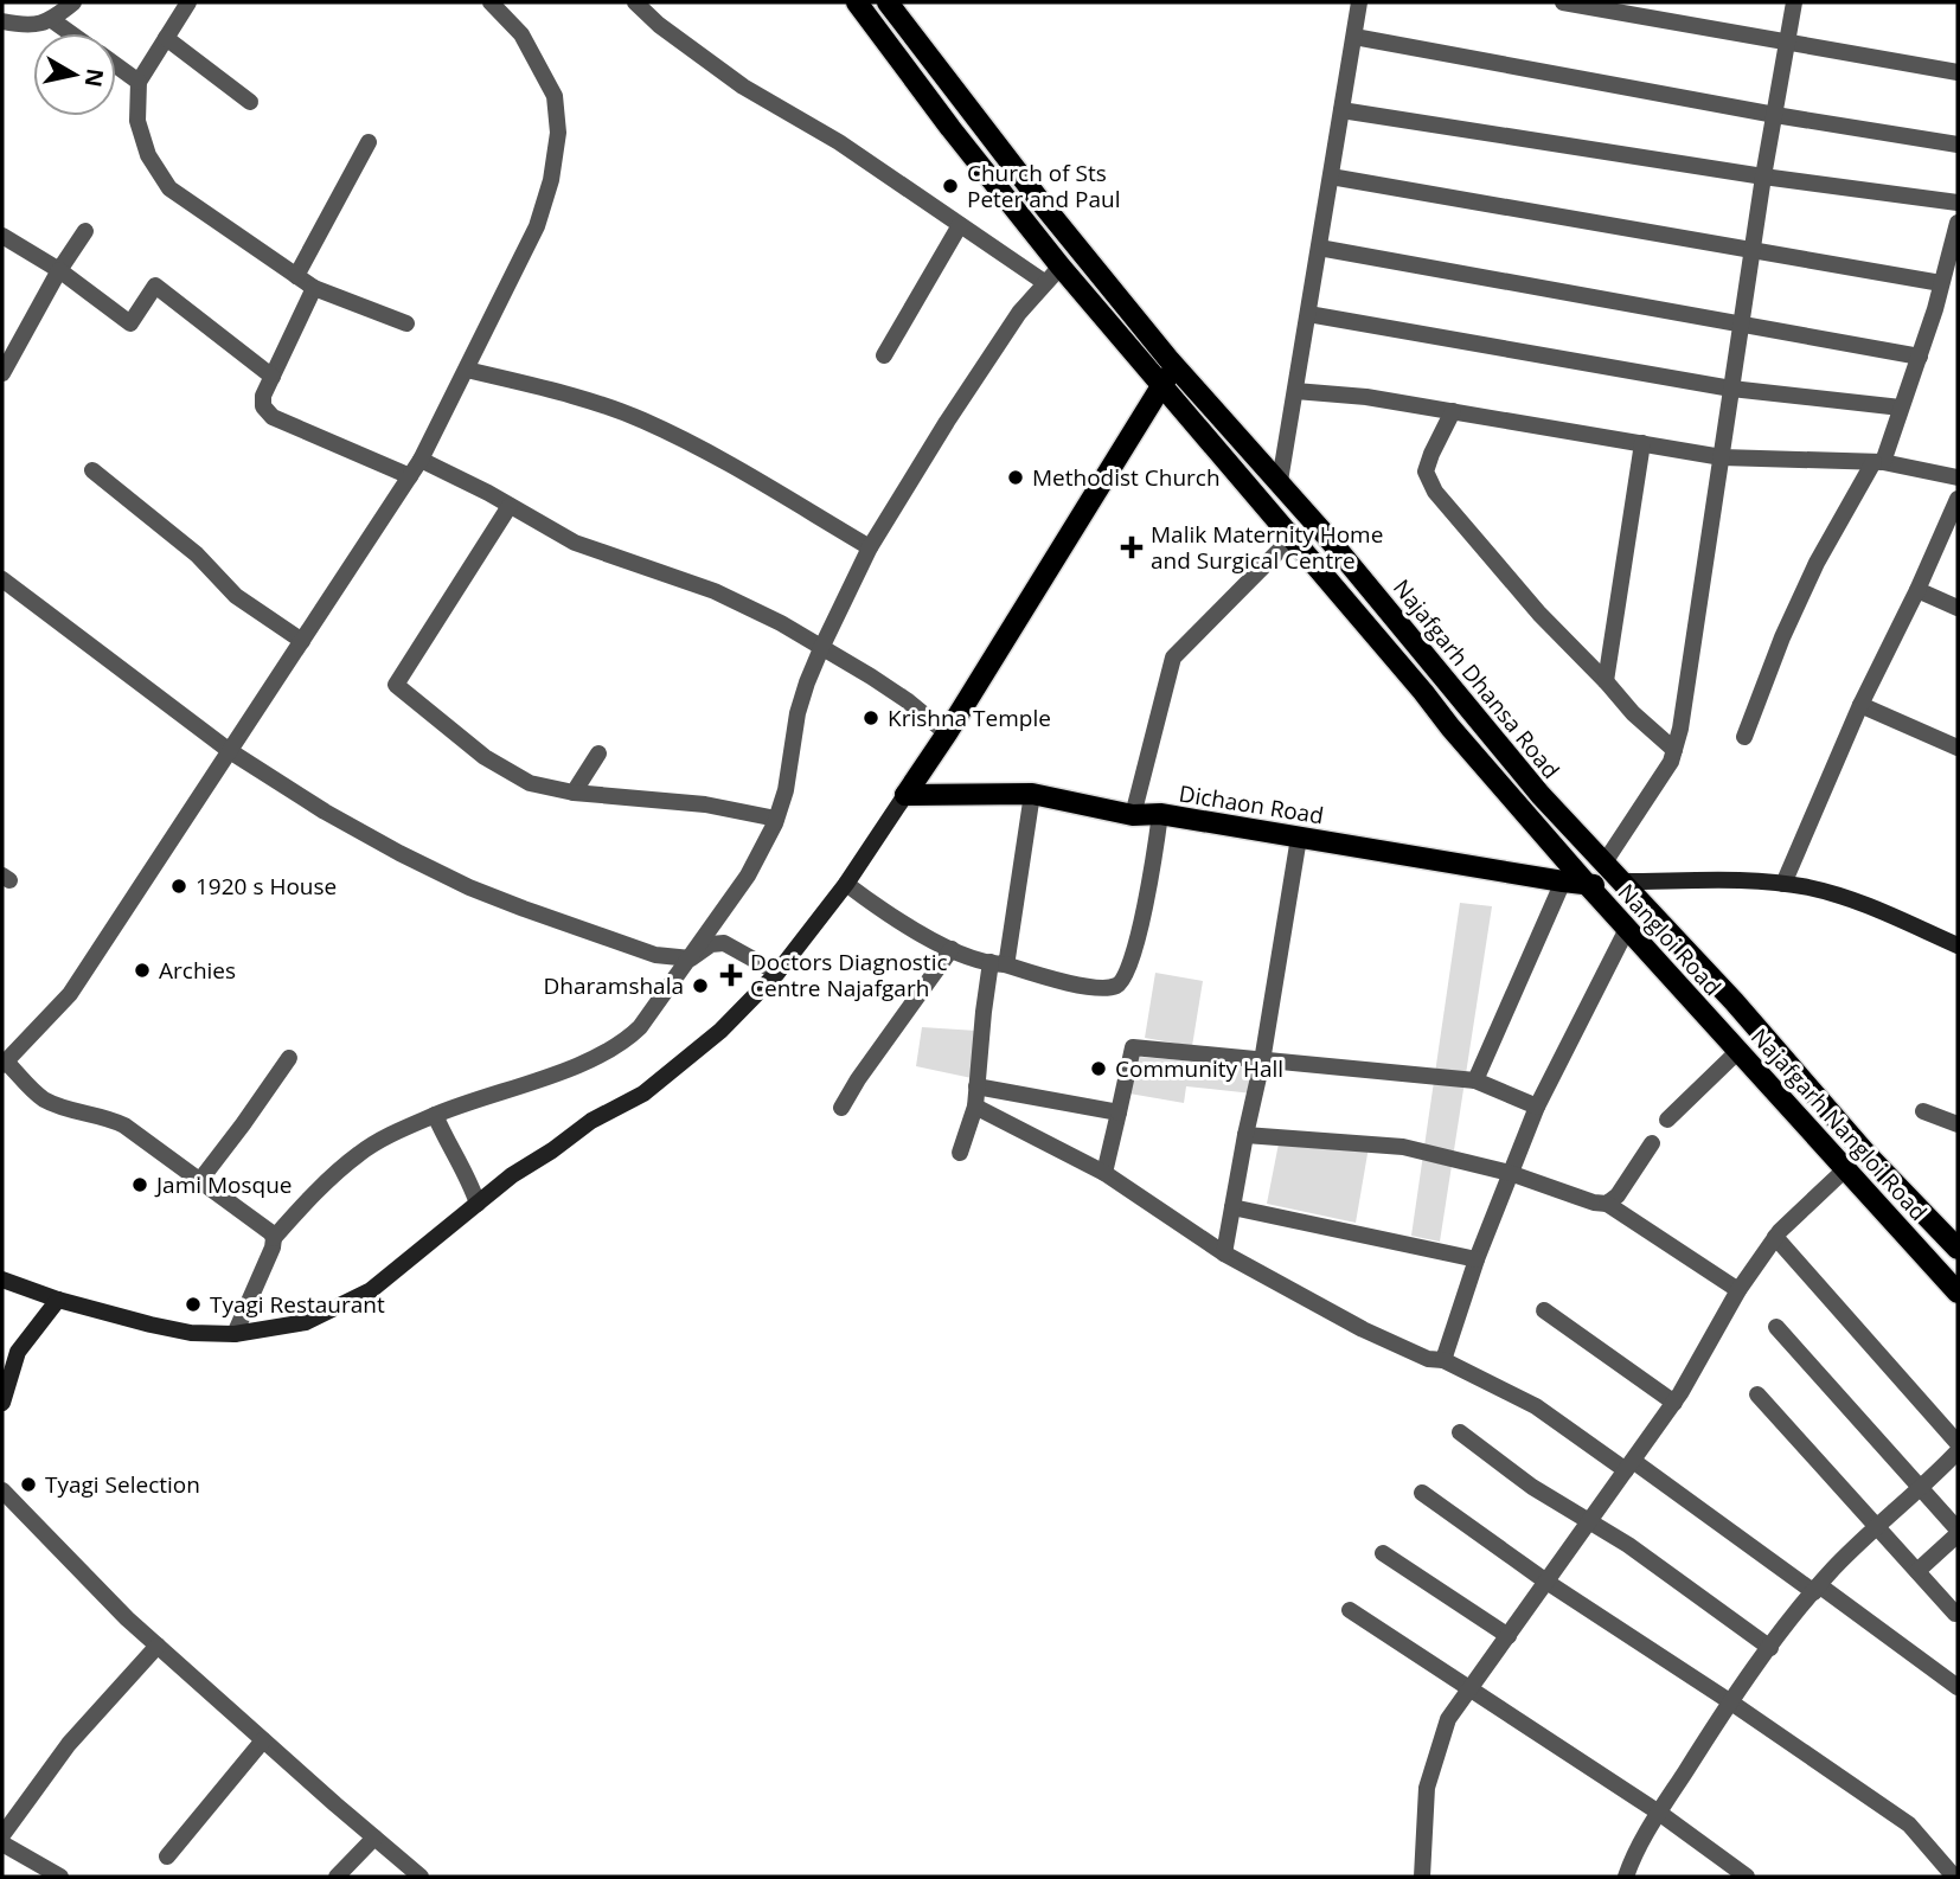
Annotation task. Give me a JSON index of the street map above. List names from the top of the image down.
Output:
{
  "streets": {
    "main road": [
      "Najafgarh Dhansa Road",
      "Dichaon Road",
      "Nangloi Road",
      "Najafgarh Nangloi Road"
    ]
  },
  "crossings": [
    ["Najafgarh Dhansa Road", "Dichaon Road"],
    ["Dichaon Road", "Nangloi Road"],
    ["Nangloi Road", "Najafgarh Nangloi Road"]
  ],
  "places": {
    "other": [
      "Church of Sts Peter and Paul",
      "Methodist Church",
      "Krishna Temple",
      "1920 s House",
      "Archies",
      "Dharamshala",
      "Community Hall",
      "Jami Mosque",
      "Tyagi Restaurant",
      "Tyagi Selection"
    ],
    "health": ["Malik Maternity Home and Surgical Centre", "Doctors Diagnostic Centre Najafgarh"]
  },
  "north": "right"
}
